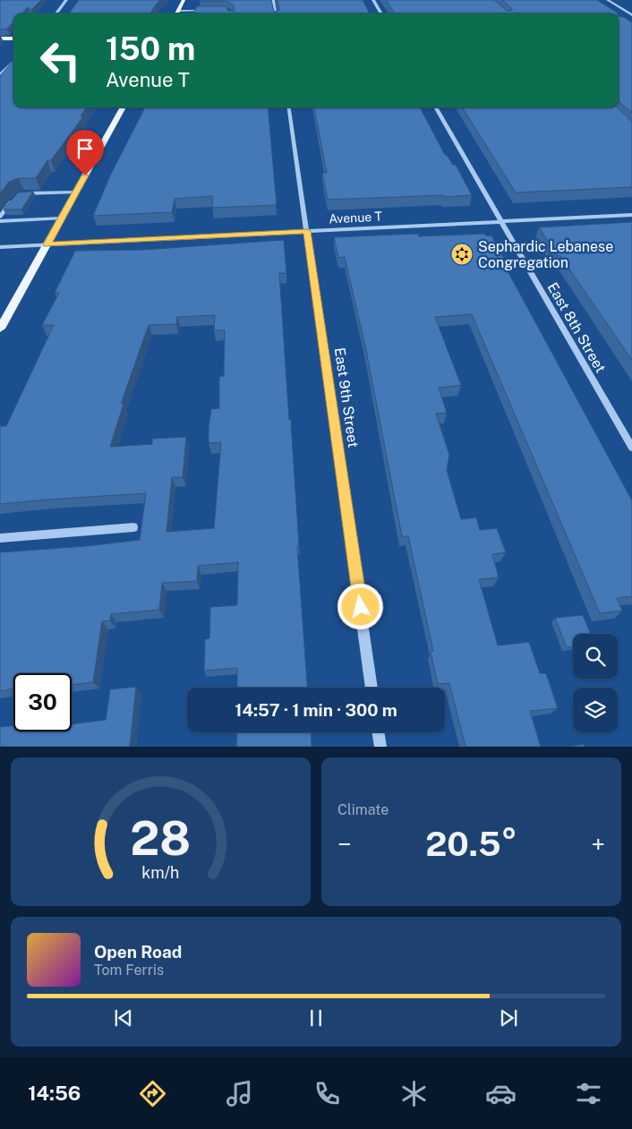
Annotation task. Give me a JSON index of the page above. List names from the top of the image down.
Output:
{
  "streets": {
    "street": ["Avenue T", "East 8th Street", "East 9th Street"]
  },
  "crossings": [
    ["Avenue T", "East 8th Street"],
    ["Avenue T", "East 9th Street"]
  ],
  "places": {
    "synagogue": ["Sephardic Lebanese Congregation"]
  },
  "page": {
    "turn": ["150 m", "Avenue T"],
    "limit": "30",
    "trip": "14:57 · 1 min · 300 m",
    "tile": "Climate",
    "heat": ["−", "20.5°", "+"],
    "song": ["Open Road", "Tom Ferris"],
    "tabs": "14:56",
    "gauge": ["28", "km/h"]
  }
}
